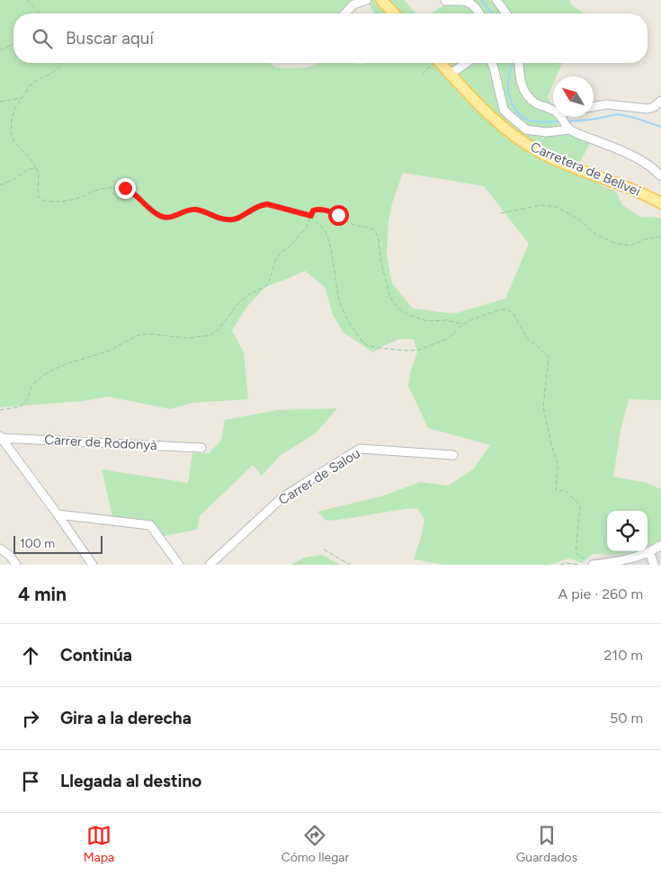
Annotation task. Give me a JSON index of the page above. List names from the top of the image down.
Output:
{
  "streets": {
    "main road": ["Carretera de Bellvei"],
    "street": ["Carrer de Rodonyà", "Carrer de Salou"]
  },
  "scale_bar": "100 m",
  "north": "top left",
  "page": {
    "search": "Buscar aquí",
    "scale": "100 m",
    "heading": ["4 min", "A pie · 260 m"],
    "list": [
      ["Continúa", "210 m"],
      ["Gira a la derecha", "50 m"],
      "Llegada al destino"
    ],
    "nav": ["Mapa", "Cómo llegar", "Guardados"]
  }
}
